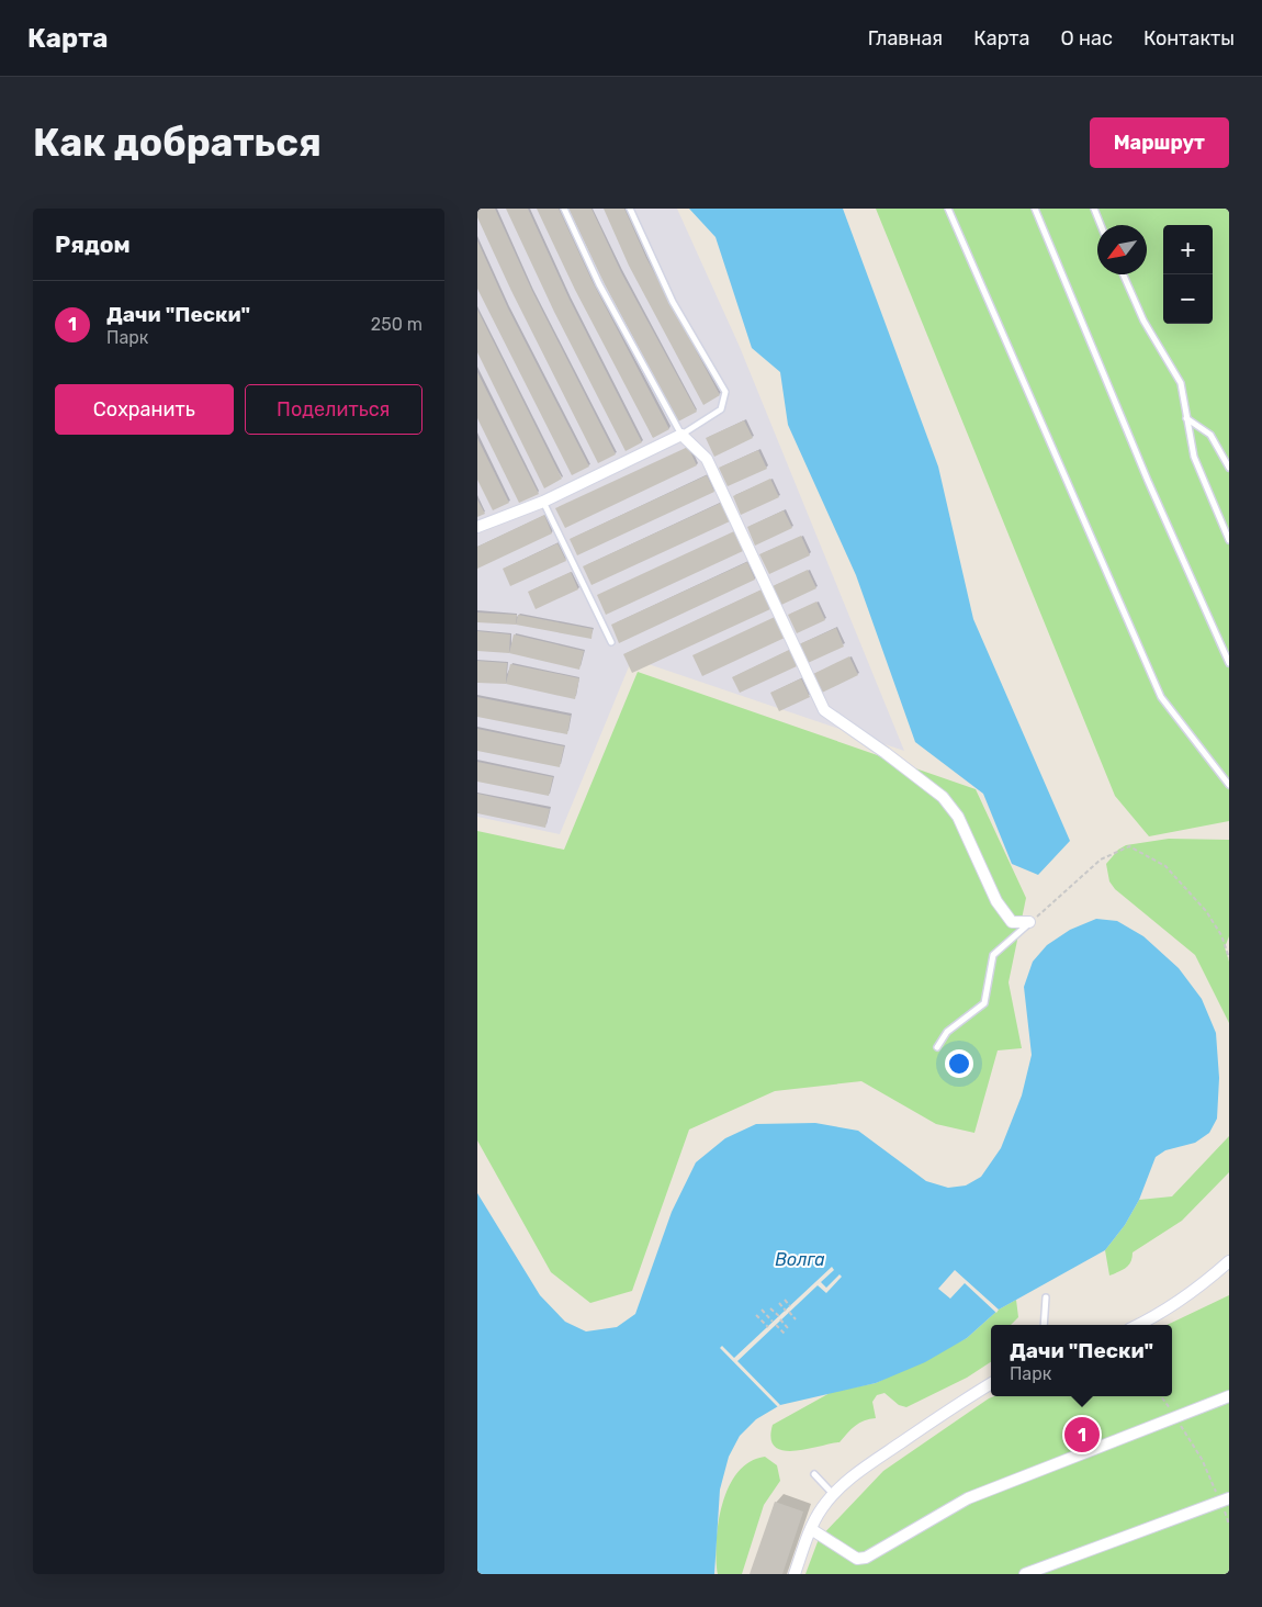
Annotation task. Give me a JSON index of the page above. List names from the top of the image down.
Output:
{
  "water": ["Волга"],
  "north": "bottom left",
  "page": {
    "header": "Карта",
    "nav": [
      "Главная",
      "Карта",
      "О нас",
      "Контакты"
    ],
    "buttons": [
      "Маршрут",
      ["Сохранить", "Поделиться"]
    ],
    "title": "Как добраться",
    "heading": "Рядом",
    "map_buttons": ["+", "−"],
    "list": [
      {
        "mark": "1",
        "name": "Дачи \"Пески\"",
        "note": "Парк",
        "value": "250 m"
      }
    ],
    "popup": ["Дачи \"Пески\"", "Парк"],
    "pins": "1"
  }
}
